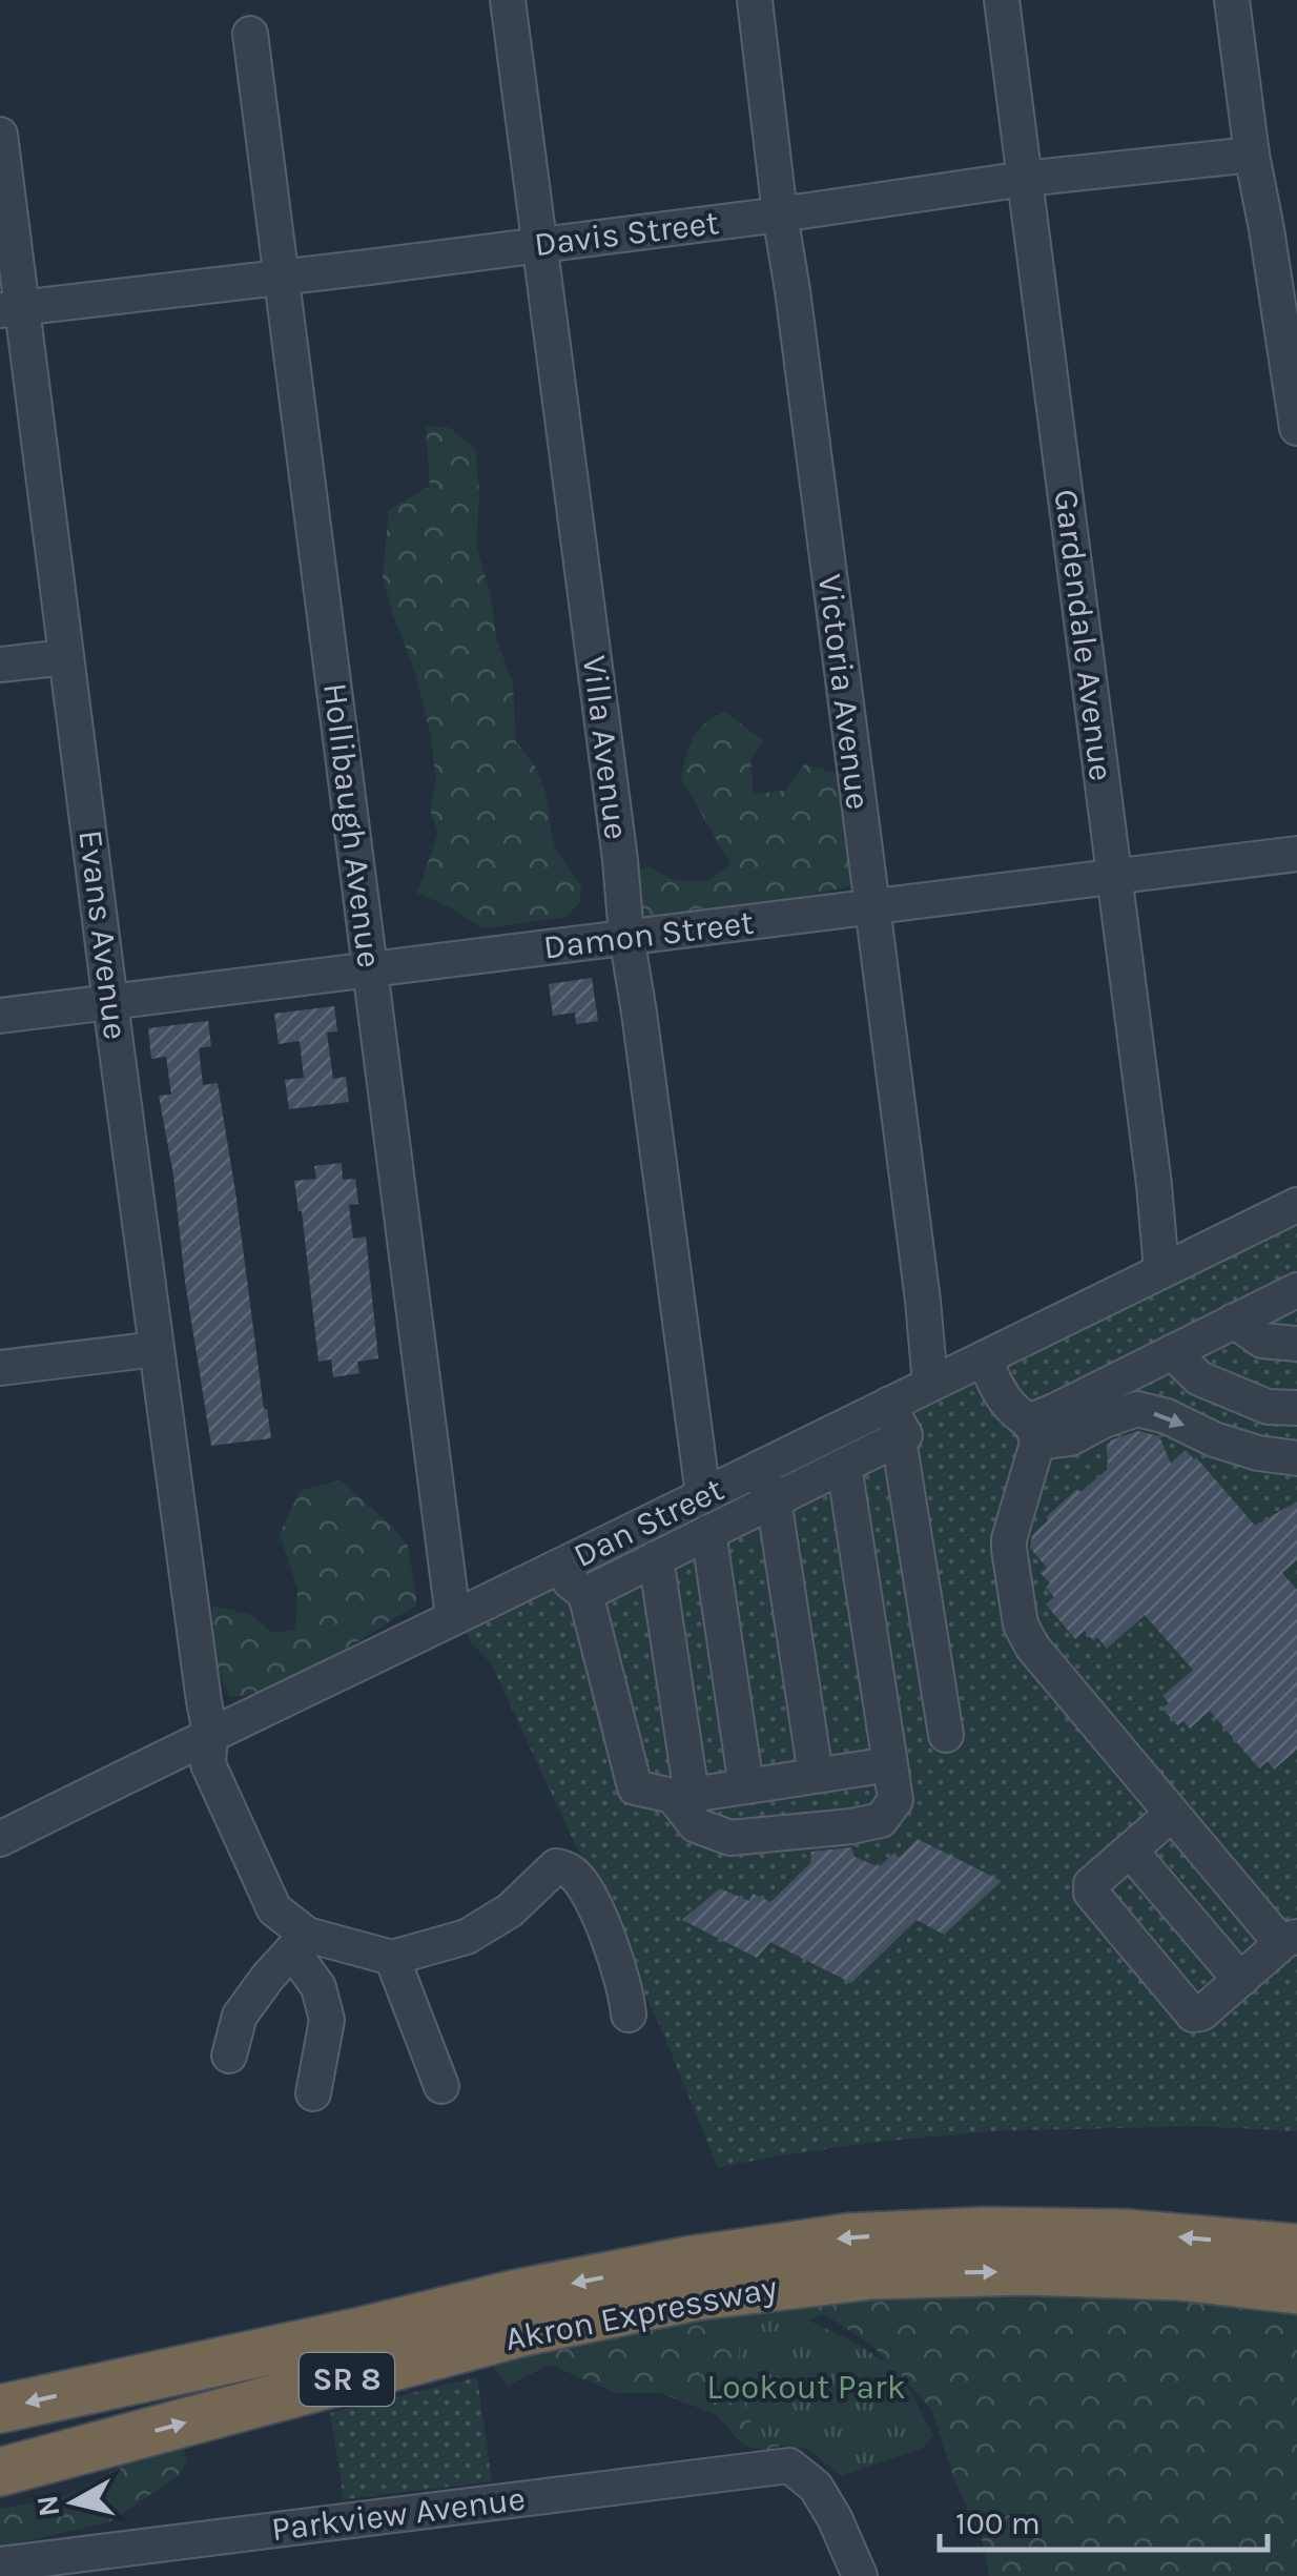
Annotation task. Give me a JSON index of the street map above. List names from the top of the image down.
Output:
{
  "streets": {
    "highway": ["Akron Expressway", "SR 8"],
    "street": [
      "Davis Street",
      "Gardendale Avenue",
      "Victoria Avenue",
      "Villa Avenue",
      "Hollibaugh Avenue",
      "Evans Avenue",
      "Damon Street",
      "Dan Street",
      "Parkview Avenue"
    ]
  },
  "crossings": [
    ["Davis Street", "Gardendale Avenue"],
    ["Davis Street", "Victoria Avenue"],
    ["Davis Street", "Villa Avenue"],
    ["Davis Street", "Hollibaugh Avenue"],
    ["Davis Street", "Evans Avenue"],
    ["Gardendale Avenue", "Damon Street"],
    ["Gardendale Avenue", "Dan Street"],
    ["Victoria Avenue", "Damon Street"],
    ["Victoria Avenue", "Dan Street"],
    ["Villa Avenue", "Damon Street"],
    ["Villa Avenue", "Dan Street"],
    ["Hollibaugh Avenue", "Damon Street"],
    ["Hollibaugh Avenue", "Dan Street"],
    ["Evans Avenue", "Damon Street"],
    ["Evans Avenue", "Dan Street"]
  ],
  "parks": ["Lookout Park"],
  "scale_bar": "100 m",
  "north": "left"
}
